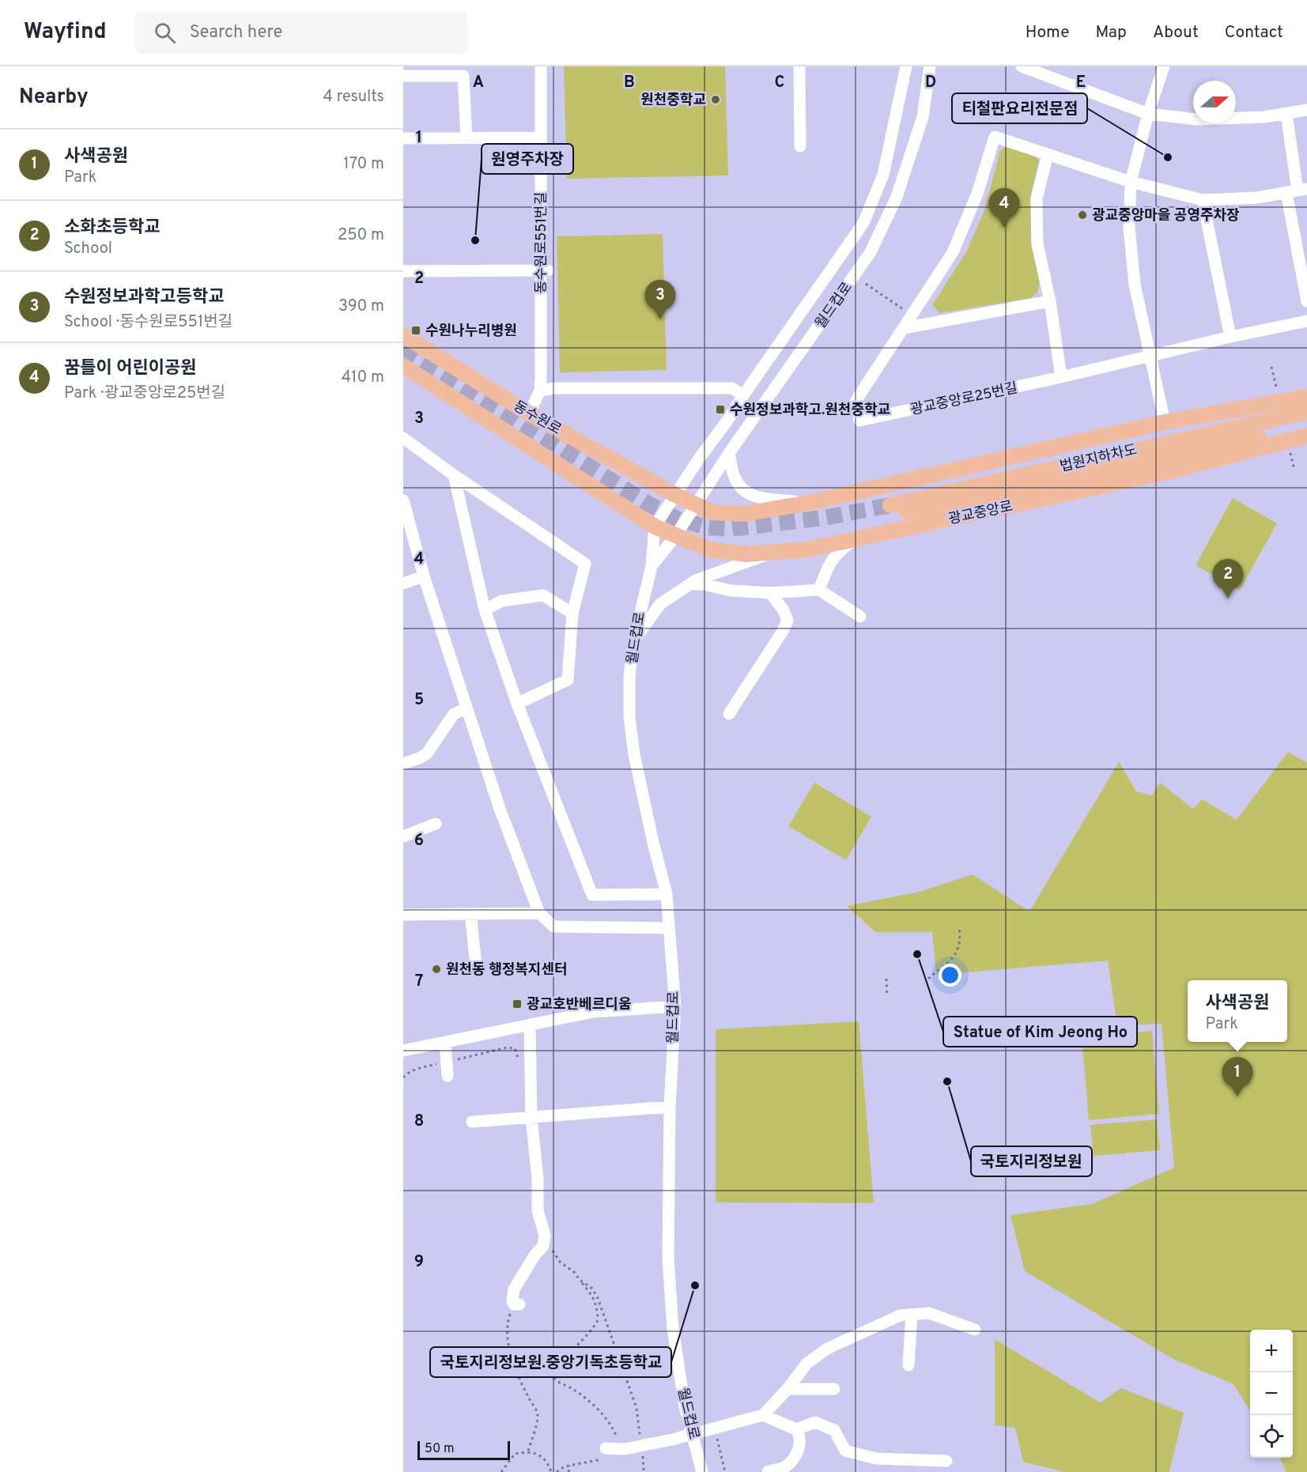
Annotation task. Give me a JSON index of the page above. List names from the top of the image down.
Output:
{
  "streets": {
    "main road": ["동수원로", "법원지하차도", "광교중앙로"],
    "street": ["동수원로551번길", "월드컵로", "광교중앙로25번길"]
  },
  "crossings": [
    ["동수원로551번길", "동수원로"],
    ["월드컵로", "동수원로"],
    ["월드컵로", "광교중앙로"],
    ["동수원로", "광교중앙로"]
  ],
  "places": {
    "other": [
      "원천중학교",
      "티철판요리전문점",
      "광교중앙마을 공영주차장",
      "원영주차장",
      "Statue of Kim Jeong Ho",
      "원천동 행정복지센터",
      "국토지리정보원",
      "국토지리정보원.중앙기독초등학교"
    ],
    "transit": ["수원나누리병원", "수원정보과학고.원천중학교", "광교호반베르디움"]
  },
  "scale_bar": "50 m",
  "north": "right",
  "page": {
    "header": "Wayfind",
    "search": "Search here",
    "nav": [
      "Home",
      "Map",
      "About",
      "Contact"
    ],
    "heading": ["Nearby", "4 results"],
    "list": [
      {
        "mark": "1",
        "name": "사색공원",
        "note": "Park",
        "value": "170 m"
      },
      {
        "mark": "2",
        "name": "소화초등학교",
        "note": "School",
        "value": "250 m"
      },
      {
        "mark": "3",
        "name": "수원정보과학고등학교",
        "note": "School · 동수원로551번길",
        "value": "390 m"
      },
      {
        "mark": "4",
        "name": "꿈틀이 어린이공원",
        "note": "Park · 광교중앙로25번길",
        "value": "410 m"
      }
    ],
    "pins": [
      "4",
      "3",
      "2",
      "1"
    ],
    "popup": ["사색공원", "Park"],
    "map_buttons": ["+", "−"],
    "scale": "50 m"
  },
  "grid": {
    "columns": [
      "A",
      "B",
      "C",
      "D",
      "E"
    ],
    "rows": [
      "1",
      "2",
      "3",
      "4",
      "5",
      "6",
      "7",
      "8",
      "9"
    ]
  }
}
